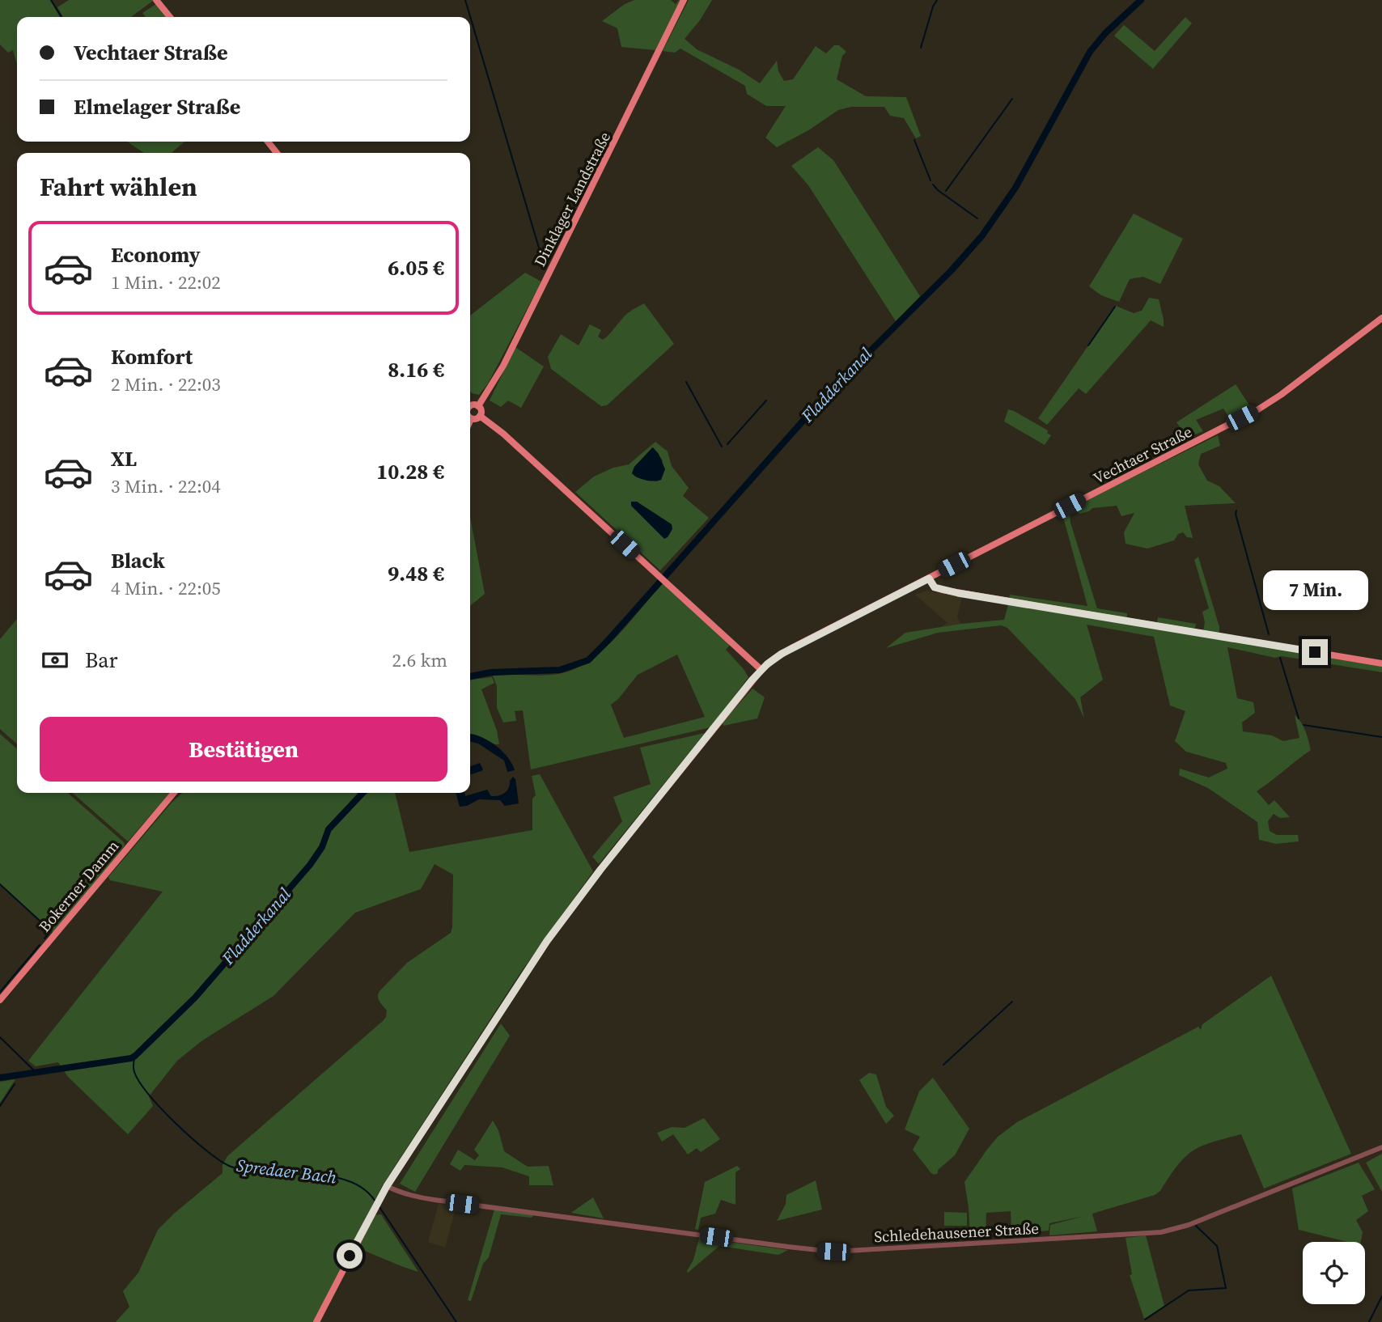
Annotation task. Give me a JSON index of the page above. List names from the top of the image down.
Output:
{
  "streets": {
    "main road": ["Dinklager Landstraße", "Vechtaer Straße", "Bokerner Damm"],
    "street": ["Schledehausener Straße"]
  },
  "crossings": [
    ["Vechtaer Straße", "Schledehausener Straße"]
  ],
  "water": ["Fladderkanal", "Spredaer Bach"],
  "page": {
    "banner": ["Vechtaer Straße", "Elmelager Straße"],
    "heading": "Fahrt wählen",
    "list": [
      {
        "name": "Economy",
        "note": "1 Min. · 22:02",
        "value": "6.05 €"
      },
      {
        "name": "Komfort",
        "note": "2 Min. · 22:03",
        "value": "8.16 €"
      },
      {
        "name": "XL",
        "note": "3 Min. · 22:04",
        "value": "10.28 €"
      },
      {
        "name": "Black",
        "note": "4 Min. · 22:05",
        "value": "9.48 €"
      }
    ],
    "bubble": "7 Min.",
    "pay": ["Bar", "2.6 km"],
    "buttons": "Bestätigen"
  }
}
